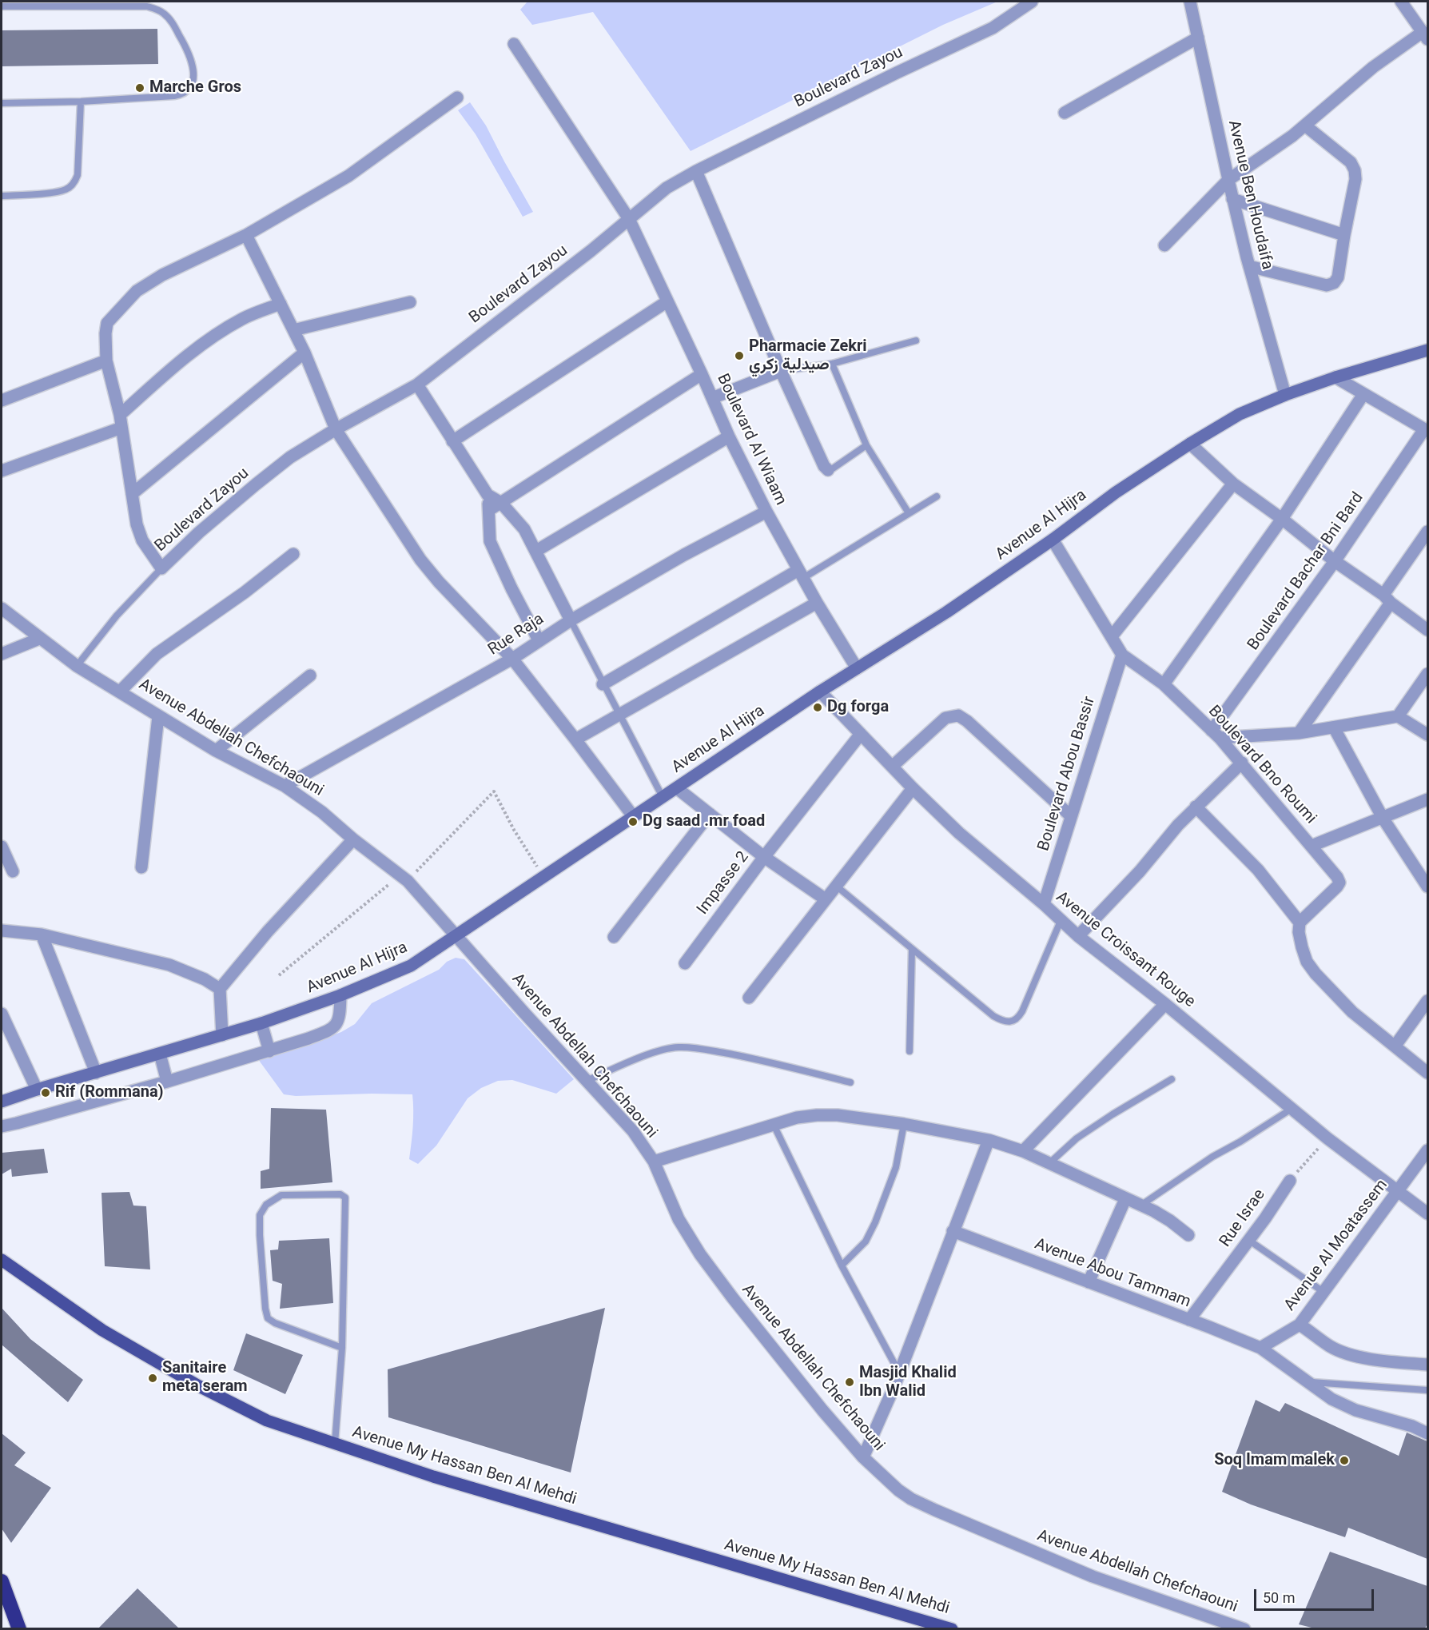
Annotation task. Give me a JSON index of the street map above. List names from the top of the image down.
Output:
{
  "streets": {
    "main road": ["Avenue My Hassan Ben Al Mehdi"],
    "street": [
      "Boulevard Zayou",
      "Avenue Ben Houdaifa",
      "Boulevard Al Wiaam",
      "Avenue Al Hijra",
      "Boulevard Bachar Bni Bard",
      "Rue Raja",
      "Avenue Abdellah Chefchaouni",
      "Boulevard Bno Roumi",
      "Boulevard Abou Bassir",
      "Impasse 2",
      "Avenue Croissant Rouge",
      "Rue Israe",
      "Avenue Al Moatassem",
      "Avenue Abou Tammam"
    ]
  },
  "crossings": [
    ["Boulevard Zayou", "Boulevard Al Wiaam"],
    ["Boulevard Zayou", "Avenue Abdellah Chefchaouni"],
    ["Avenue Ben Houdaifa", "Avenue Al Hijra"],
    ["Boulevard Al Wiaam", "Avenue Al Hijra"],
    ["Boulevard Al Wiaam", "Rue Raja"],
    ["Avenue Al Hijra", "Avenue Abdellah Chefchaouni"],
    ["Avenue Al Hijra", "Boulevard Bno Roumi"],
    ["Avenue Al Hijra", "Avenue Croissant Rouge"],
    ["Boulevard Bachar Bni Bard", "Boulevard Bno Roumi"],
    ["Rue Raja", "Avenue Abdellah Chefchaouni"],
    ["Boulevard Bno Roumi", "Boulevard Abou Bassir"],
    ["Boulevard Abou Bassir", "Avenue Croissant Rouge"],
    ["Impasse 2", "Avenue Croissant Rouge"],
    ["Avenue Croissant Rouge", "Avenue Al Moatassem"],
    ["Rue Israe", "Avenue Abou Tammam"],
    ["Avenue Al Moatassem", "Avenue Abou Tammam"]
  ],
  "places": [
    "Marche Gros",
    "Pharmacie Zekri صيدلية زكري",
    "Dg forga",
    "Dg saad .mr foad",
    "Rif (Rommana)",
    "Sanitaire meta seram",
    "Masjid Khalid Ibn Walid",
    "Soq Imam malek"
  ],
  "scale_bar": "50 m"
}
